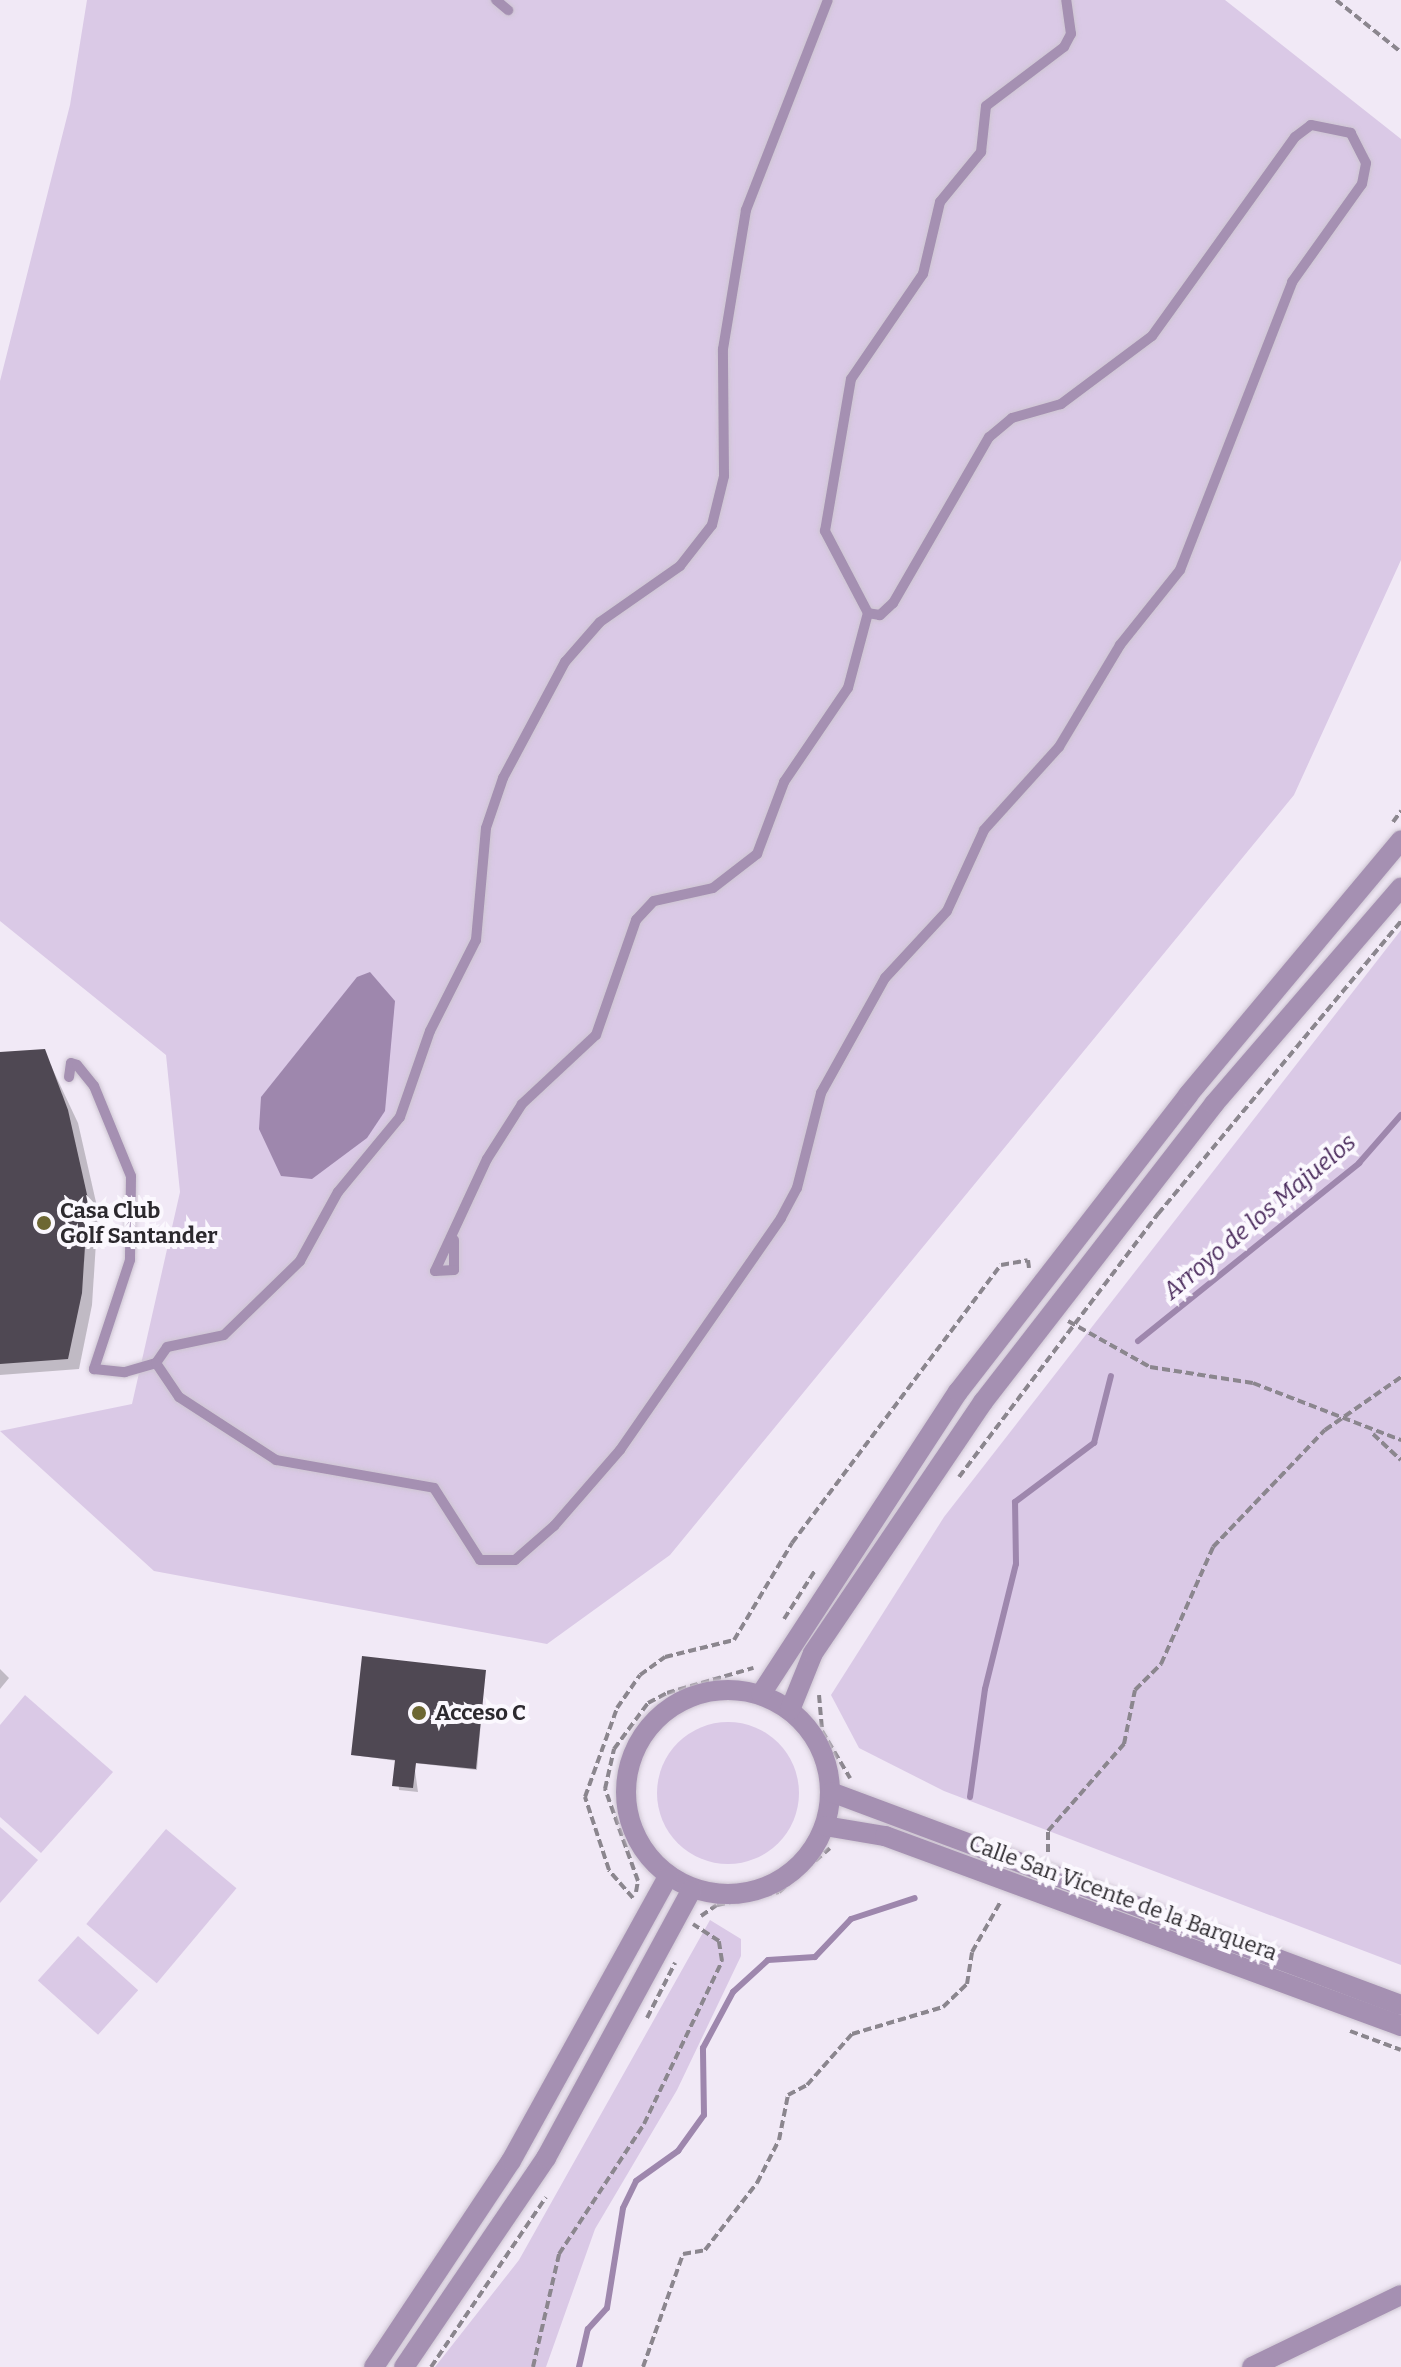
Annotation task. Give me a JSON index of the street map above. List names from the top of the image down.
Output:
{
  "streets": {
    "street": ["Calle San Vicente de la Barquera"]
  },
  "water": ["Arroyo de los Majuelos"],
  "places": ["Casa Club Golf Santander", "Acceso C"]
}
